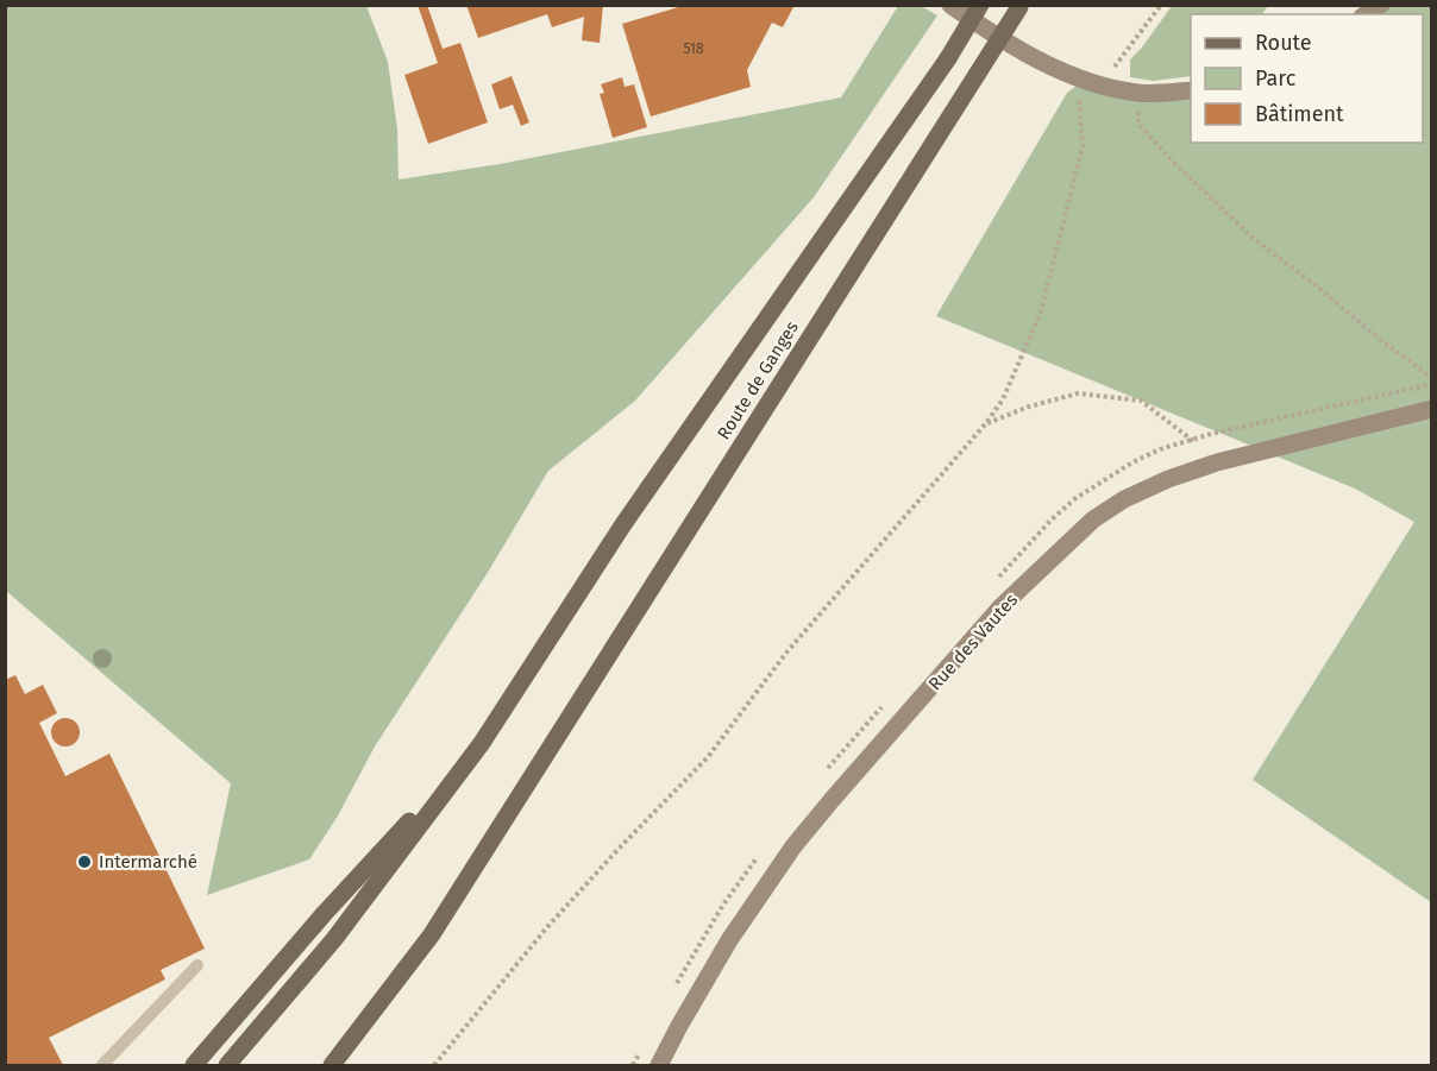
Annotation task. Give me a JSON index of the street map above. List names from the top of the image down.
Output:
{
  "streets": {
    "main road": ["Route de Ganges"],
    "street": ["Rue des Vautes"]
  },
  "places": ["Intermarché"],
  "house_numbers": ["518"],
  "legend": ["Route", "Parc", "Bâtiment"]
}
